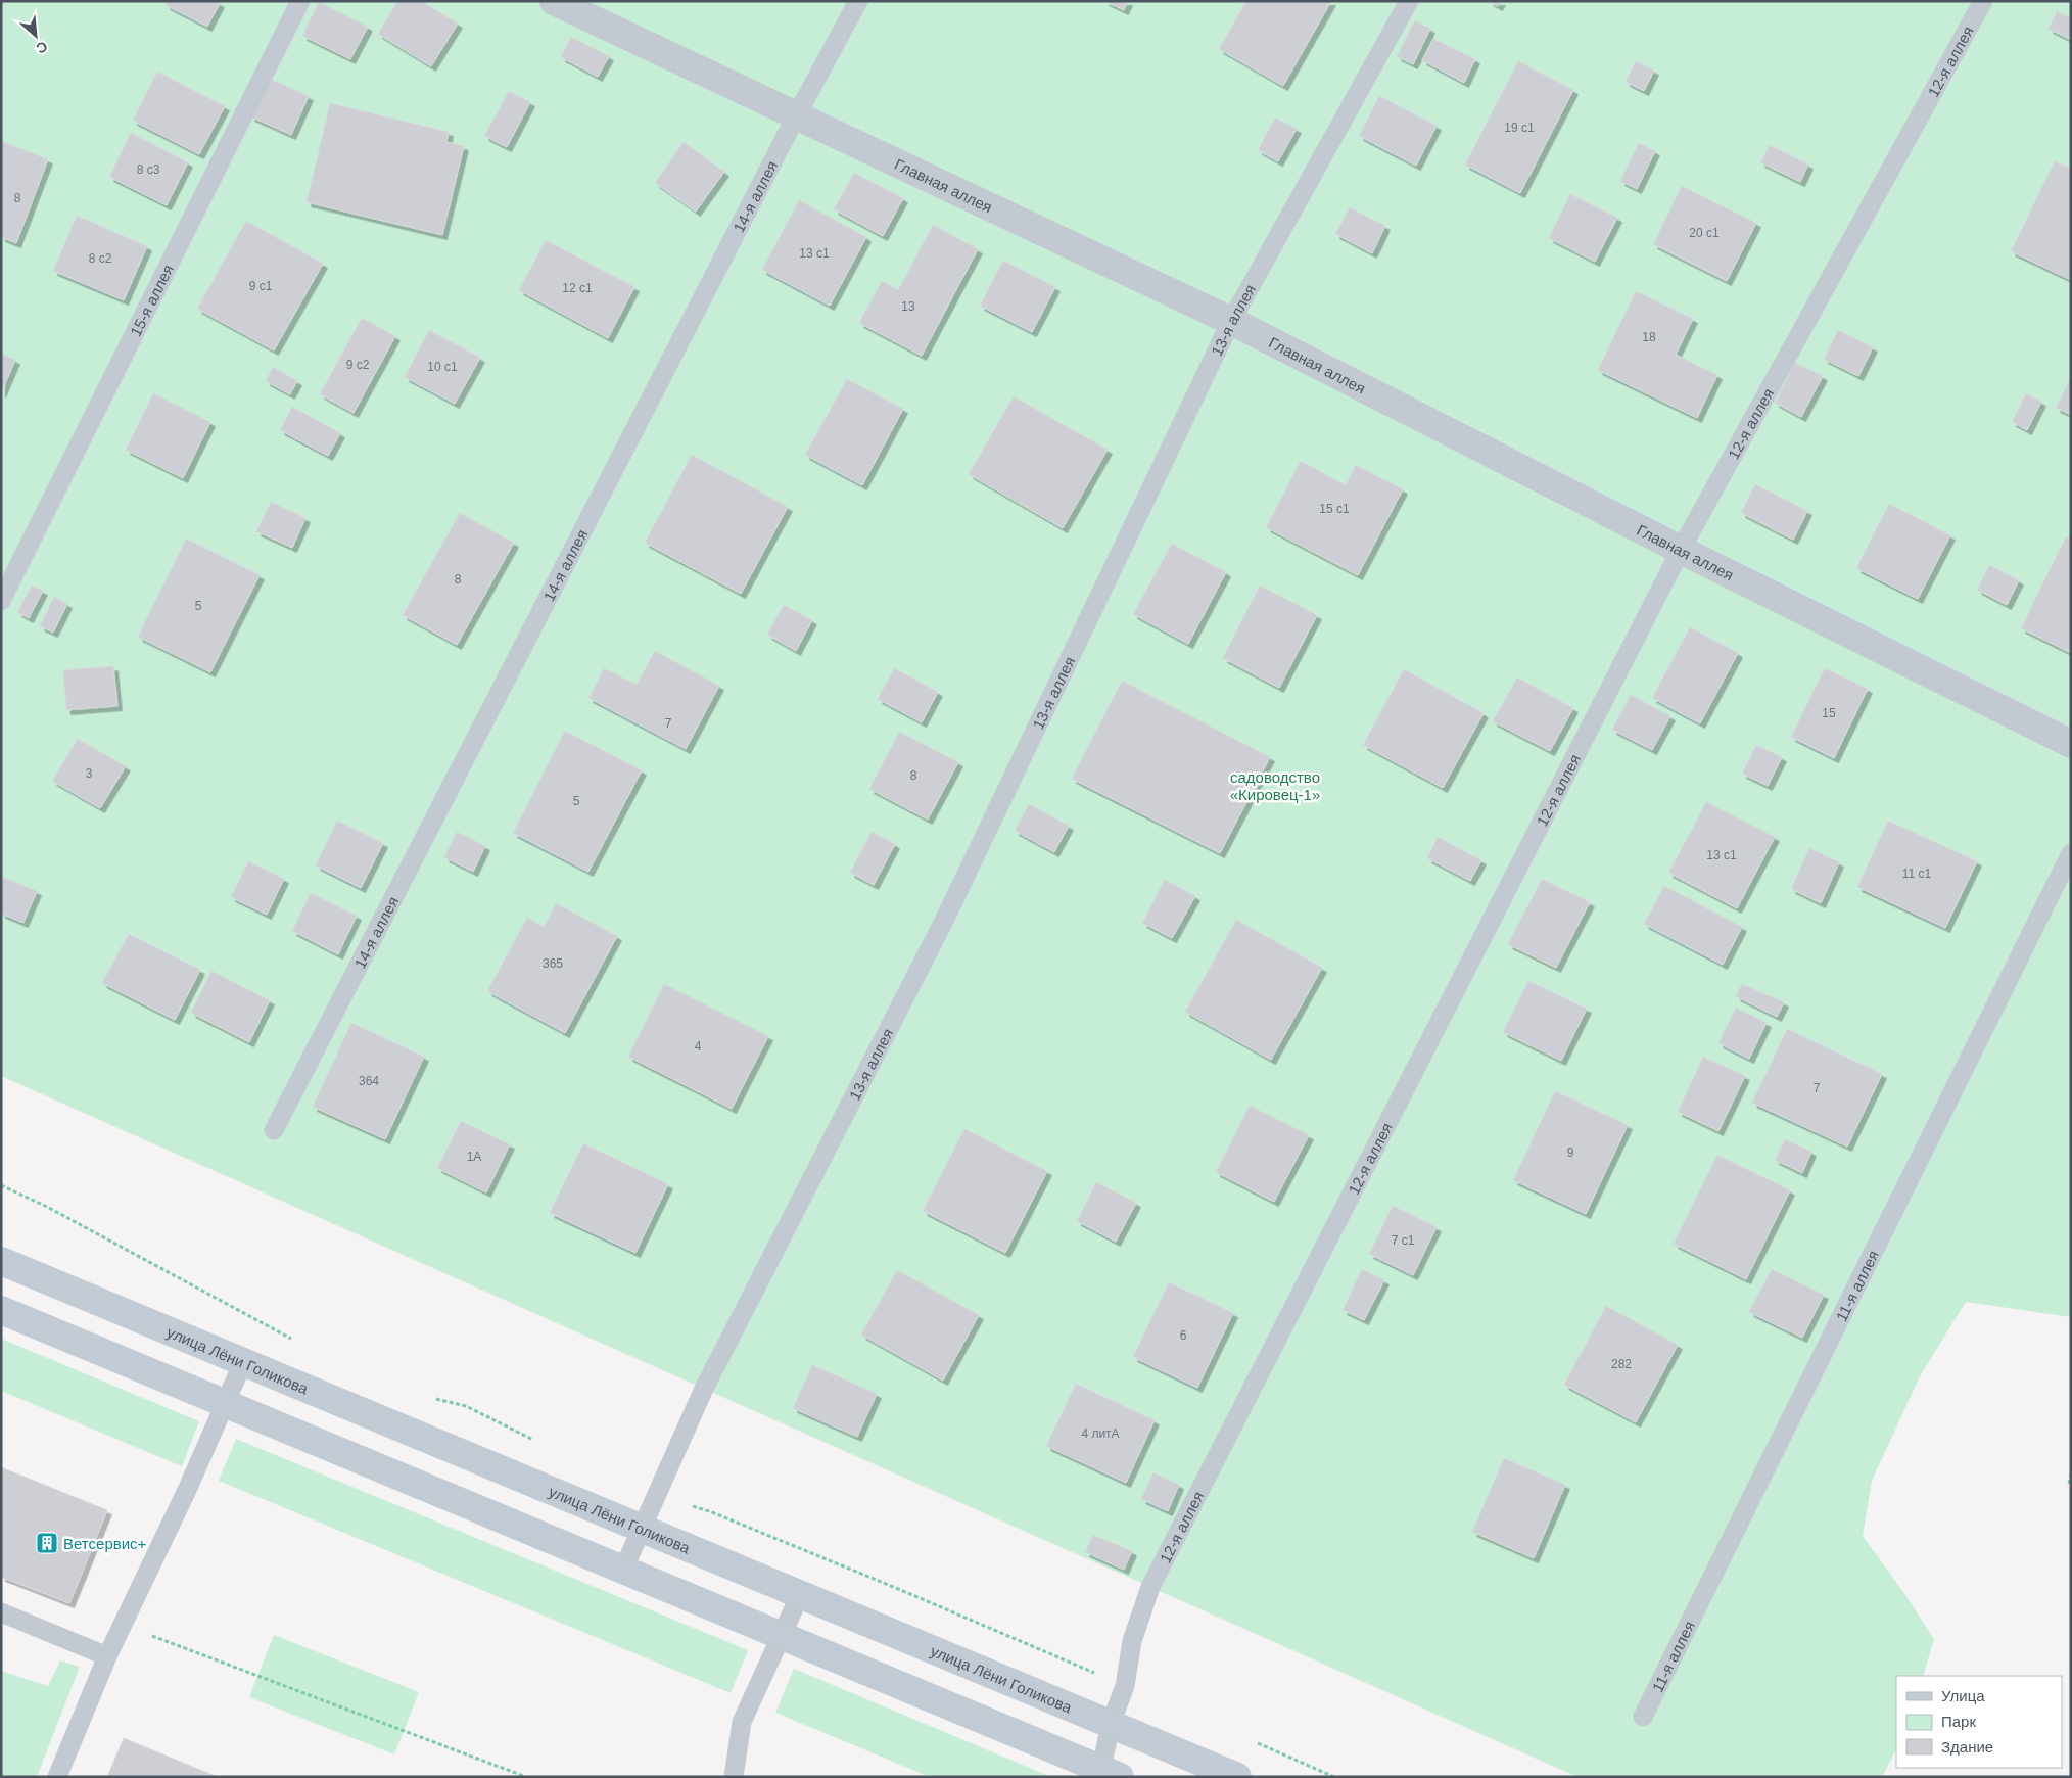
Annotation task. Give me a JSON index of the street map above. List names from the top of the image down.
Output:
{
  "streets": {
    "street": ["Главная аллея", "улица Лёни Голикова"],
    "lane": [
      "12-я аллея",
      "14-я аллея",
      "15-я аллея",
      "13-я аллея",
      "11-я аллея"
    ]
  },
  "crossings": [
    ["12-я аллея", "Главная аллея"],
    ["12-я аллея", "улица Лёни Голикова"],
    ["Главная аллея", "14-я аллея"],
    ["Главная аллея", "13-я аллея"],
    ["13-я аллея", "улица Лёни Голикова"]
  ],
  "parks": ["садоводство «Кировец-1»"],
  "places": {
    "building": ["Ветсервис+"]
  },
  "house_numbers": [
    "19 с1",
    "8 с3",
    "8",
    "20 с1",
    "13 с1",
    "8 с2",
    "9 с1",
    "12 с1",
    "13",
    "18",
    "9 с2",
    "10 с1",
    "15 с1",
    "8",
    "5",
    "15",
    "7",
    "3",
    "8",
    "5",
    "13 с1",
    "11 с1",
    "365",
    "4",
    "364",
    "7",
    "9",
    "1А",
    "7 с1",
    "6",
    "282",
    "4 литА"
  ],
  "legend": ["Улица", "Парк", "Здание"],
  "north": "bottom right"
}
